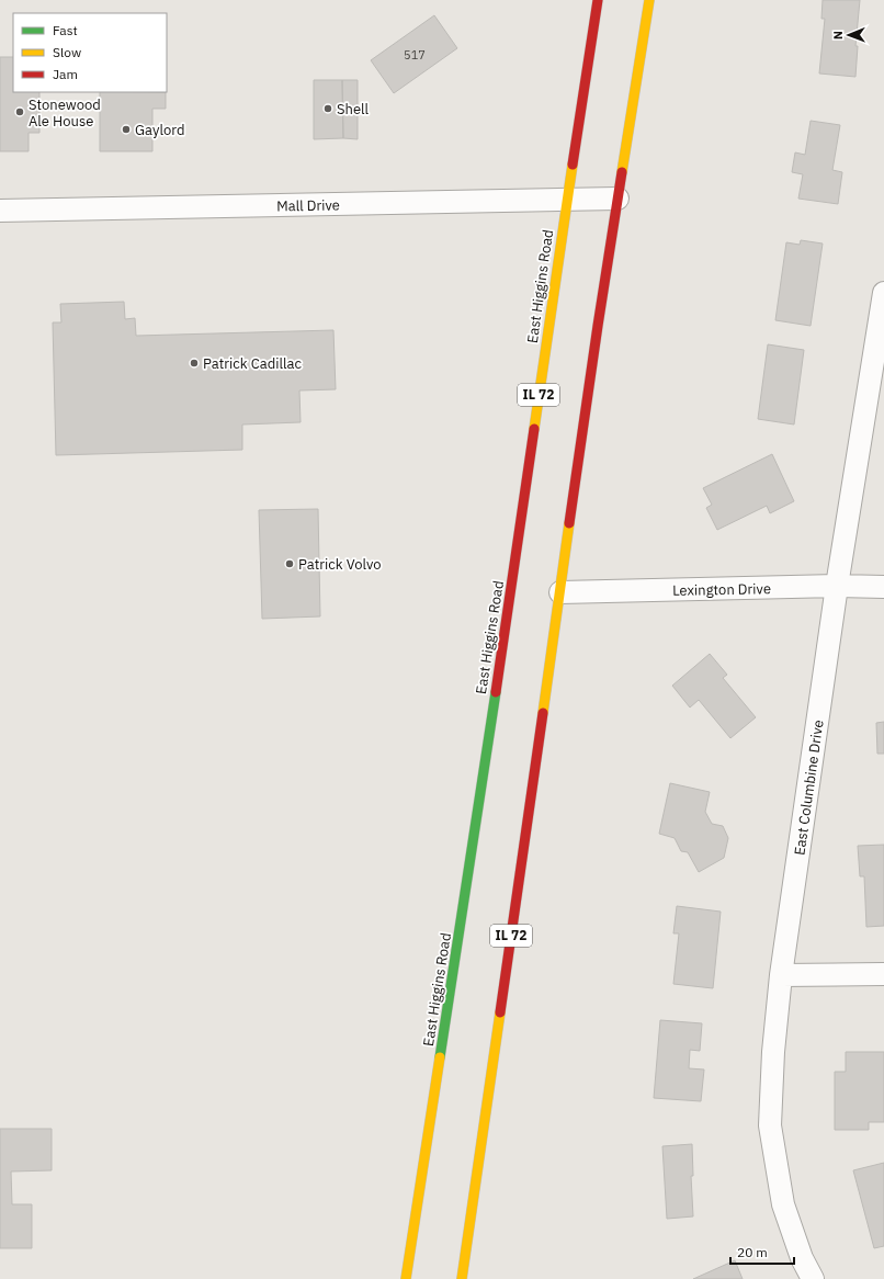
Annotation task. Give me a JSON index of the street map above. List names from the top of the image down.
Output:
{
  "streets": {
    "main road": ["East Higgins Road", "IL 72"],
    "street": ["Mall Drive", "Lexington Drive", "East Columbine Drive"]
  },
  "crossings": [
    ["Mall Drive", "East Higgins Road"],
    ["Mall Drive", "IL 72"],
    ["IL 72", "Lexington Drive"],
    ["Lexington Drive", "East Columbine Drive"]
  ],
  "places": [
    "Shell",
    "Stonewood Ale House",
    "Gaylord",
    "Patrick Cadillac",
    "Patrick Volvo"
  ],
  "house_numbers": ["517"],
  "legend": ["Fast", "Slow", "Jam"],
  "scale_bar": "20 m",
  "north": "left"
}
